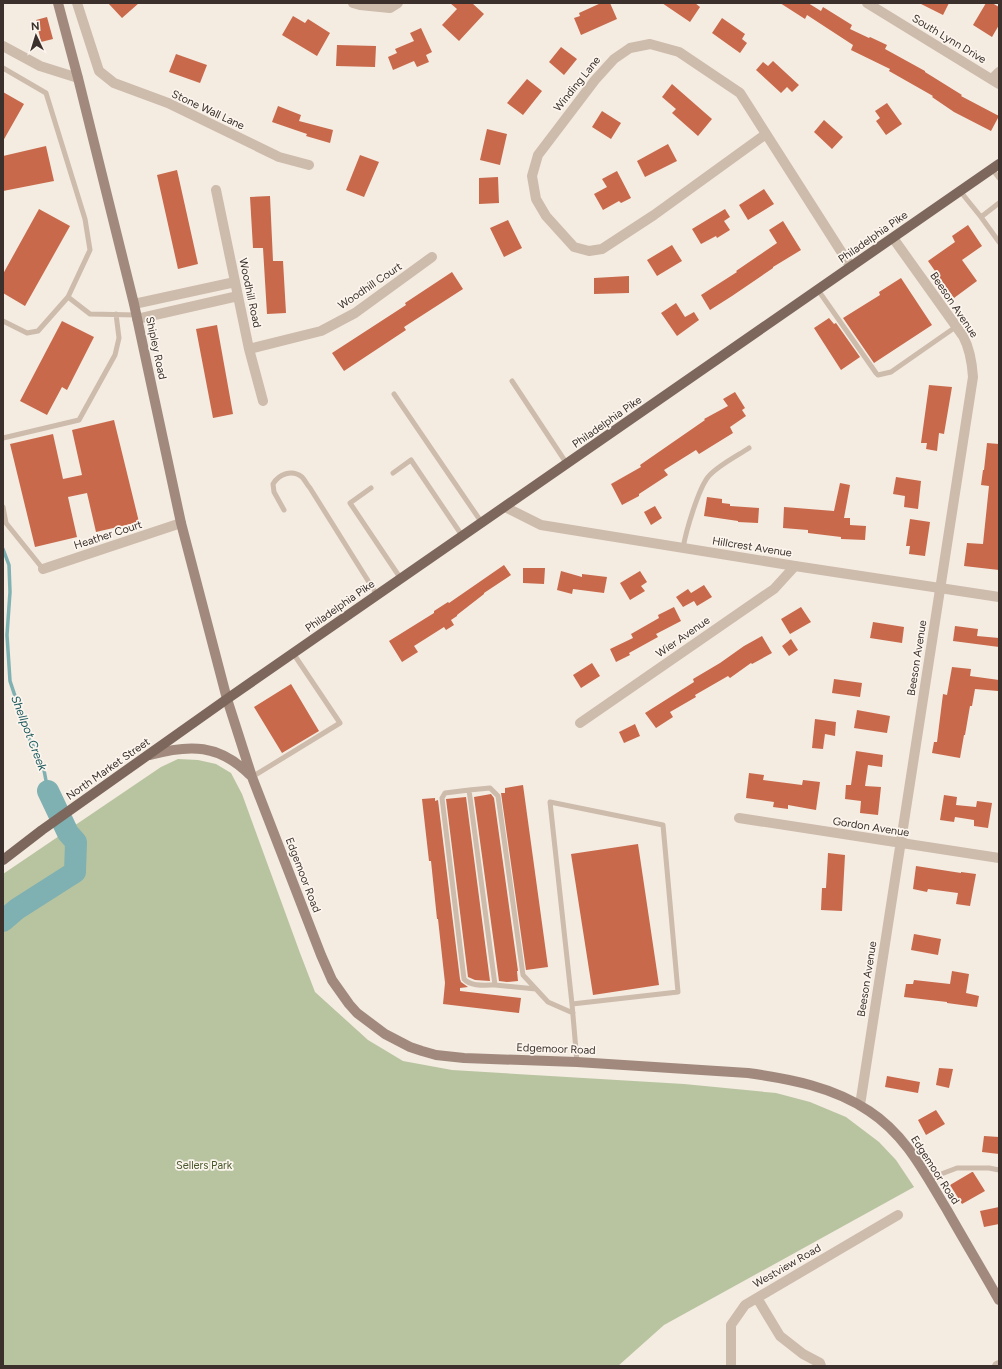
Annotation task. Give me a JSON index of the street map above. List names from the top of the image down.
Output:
{
  "streets": {
    "main road": [
      "Philadelphia Pike",
      "Shipley Road",
      "North Market Street",
      "Edgemoor Road"
    ],
    "street": [
      "South Lynn Drive",
      "Winding Lane",
      "Stone Wall Lane",
      "Woodhill Court",
      "Woodhill Road",
      "Beeson Avenue",
      "Heather Court",
      "Hillcrest Avenue",
      "Wier Avenue",
      "Gordon Avenue",
      "Westview Road"
    ]
  },
  "crossings": [
    ["Winding Lane", "Philadelphia Pike"],
    ["Philadelphia Pike", "Beeson Avenue"],
    ["Philadelphia Pike", "Shipley Road"],
    ["Philadelphia Pike", "Hillcrest Avenue"],
    ["Philadelphia Pike", "North Market Street"],
    ["Philadelphia Pike", "Edgemoor Road"],
    ["Woodhill Court", "Woodhill Road"],
    ["Beeson Avenue", "Hillcrest Avenue"],
    ["Beeson Avenue", "Gordon Avenue"],
    ["Beeson Avenue", "Edgemoor Road"],
    ["Shipley Road", "Heather Court"],
    ["Shipley Road", "North Market Street"],
    ["Shipley Road", "Edgemoor Road"],
    ["Hillcrest Avenue", "Wier Avenue"],
    ["North Market Street", "Edgemoor Road"]
  ],
  "water": ["Shellpot Creek"],
  "parks": ["Sellers Park"],
  "north": "top"
}
